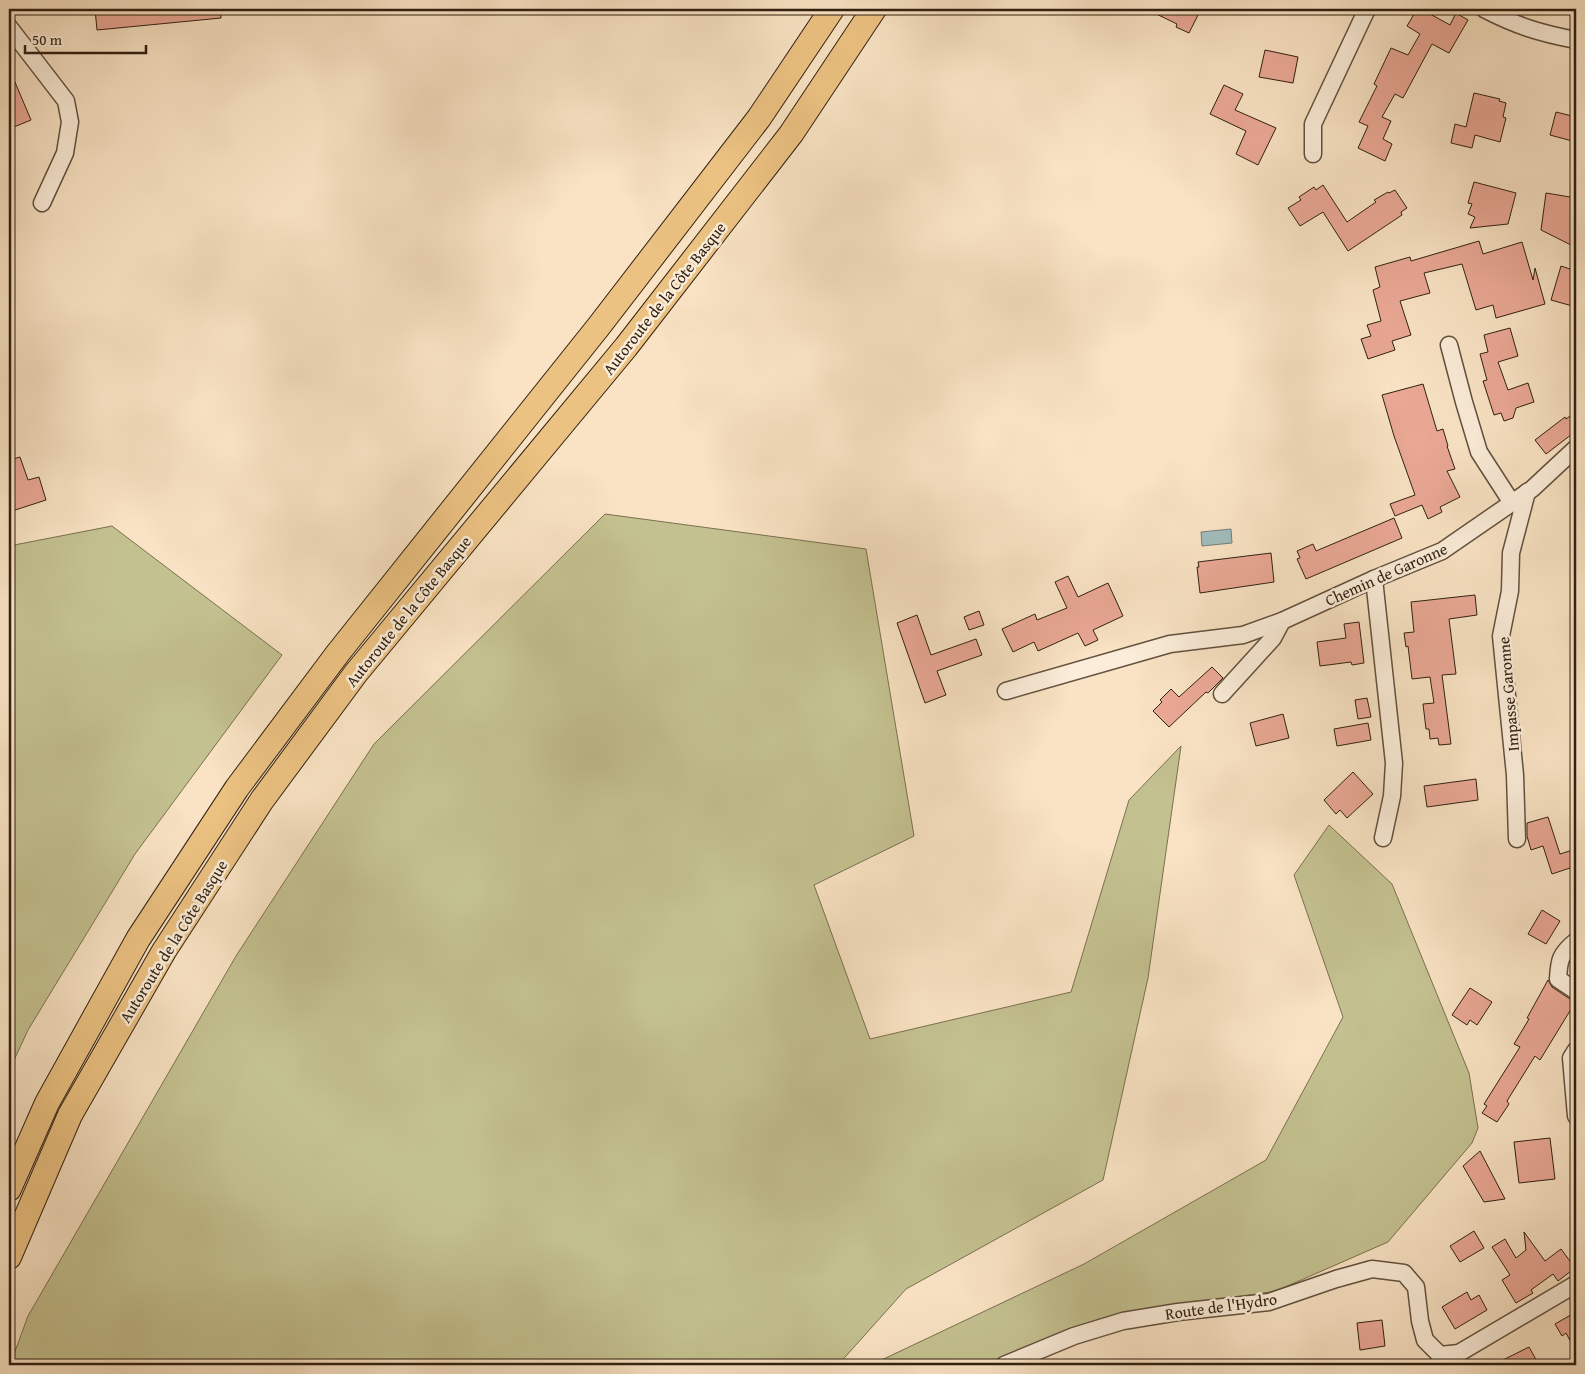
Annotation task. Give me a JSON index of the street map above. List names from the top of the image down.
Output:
{
  "streets": {
    "highway": ["Autoroute de la Côte Basque"],
    "street": ["Chemin de Garonne", "Impasse Garonne", "Route de l'Hydro"]
  },
  "crossings": [
    ["Chemin de Garonne", "Impasse Garonne"]
  ],
  "scale_bar": "50 m"
}
